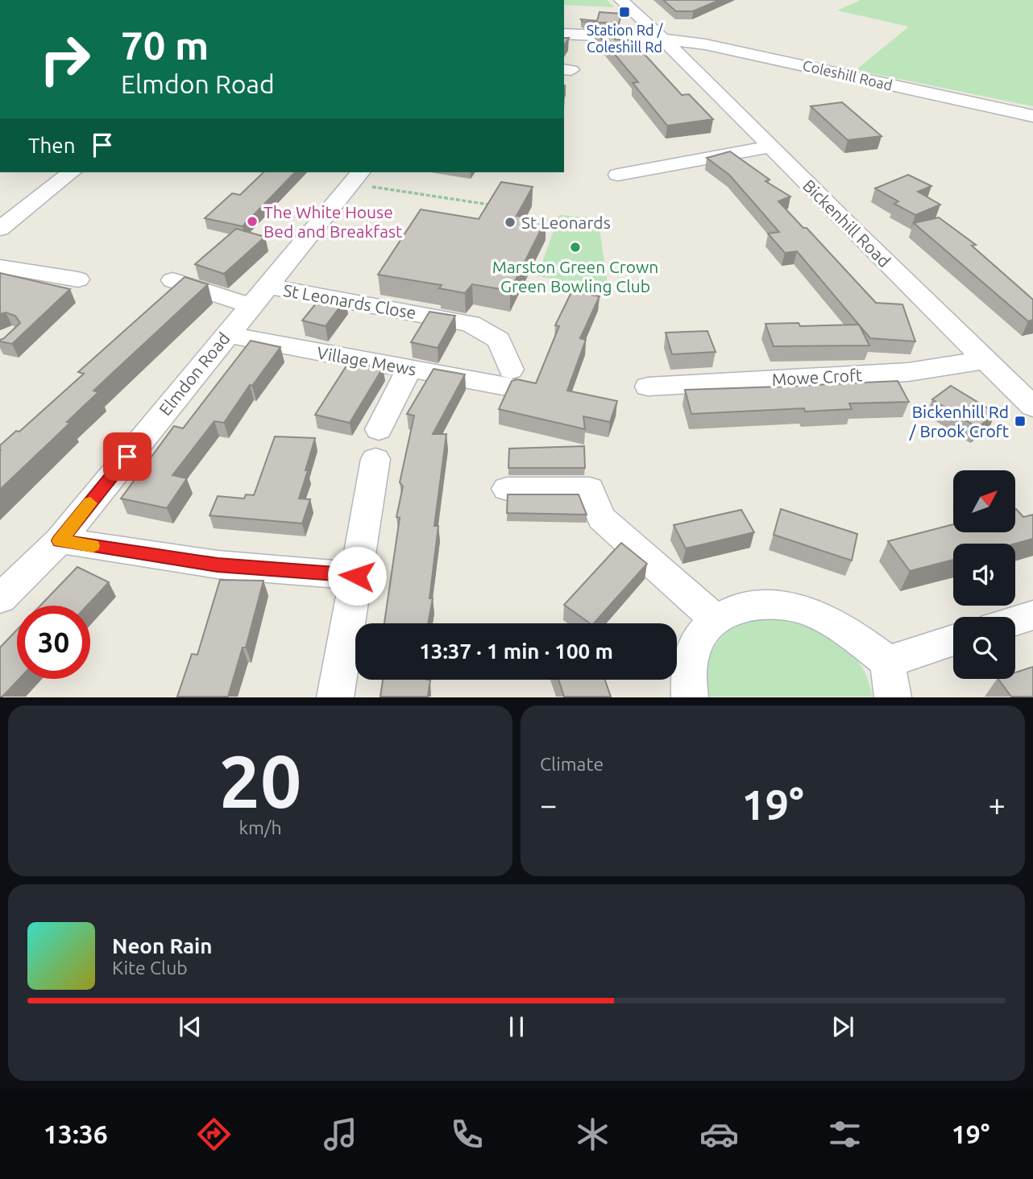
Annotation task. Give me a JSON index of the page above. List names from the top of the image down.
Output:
{
  "streets": {
    "street": [
      "Coleshill Road",
      "Bickenhill Road",
      "St Leonards Close",
      "Village Mews",
      "Elmdon Road",
      "Mowe Croft"
    ]
  },
  "crossings": [
    ["Coleshill Road", "Bickenhill Road"],
    ["Bickenhill Road", "Mowe Croft"],
    ["St Leonards Close", "Village Mews"],
    ["St Leonards Close", "Elmdon Road"],
    ["Village Mews", "Elmdon Road"]
  ],
  "places": {
    "transit": ["Station Rd / Coleshill Rd", "Bickenhill Rd / Brook Croft"],
    "other": ["The White House Bed and Breakfast", "St Leonards", "Marston Green Crown Green Bowling Club"]
  },
  "north": "top right",
  "page": {
    "turn": ["70 m", "Elmdon Road"],
    "then": "Then",
    "limit": "30",
    "trip": "13:37 · 1 min · 100 m",
    "tile": [
      ["20", "km/h"],
      "Climate"
    ],
    "heat": ["−", "19°", "+"],
    "song": ["Neon Rain", "Kite Club"],
    "tabs": ["13:36", "19°"]
  }
}
